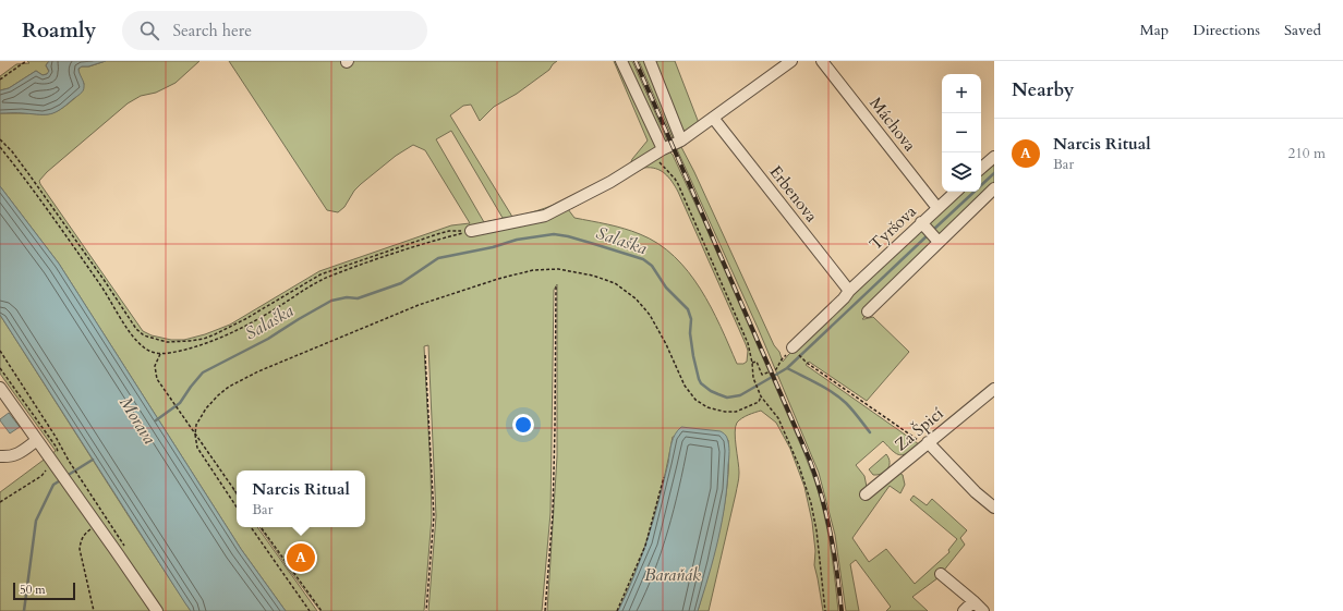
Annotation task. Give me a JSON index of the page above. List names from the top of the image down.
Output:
{
  "streets": {
    "street": [
      "Máchova",
      "Erbenova",
      "Tyršova",
      "Za Špicí"
    ]
  },
  "crossings": [
    ["Máchova", "Tyršova"],
    ["Erbenova", "Tyršova"]
  ],
  "water": ["Salaška", "Morava", "Baraňák"],
  "scale_bar": "50 m",
  "page": {
    "header": "Roamly",
    "search": "Search here",
    "nav": ["Map", "Directions", "Saved"],
    "heading": "Nearby",
    "map_buttons": ["+", "−"],
    "list": [
      {
        "mark": "A",
        "name": "Narcis Ritual",
        "note": "Bar",
        "value": "210 m"
      }
    ],
    "popup": ["Narcis Ritual", "Bar"],
    "pins": "A",
    "scale": "50 m"
  }
}
